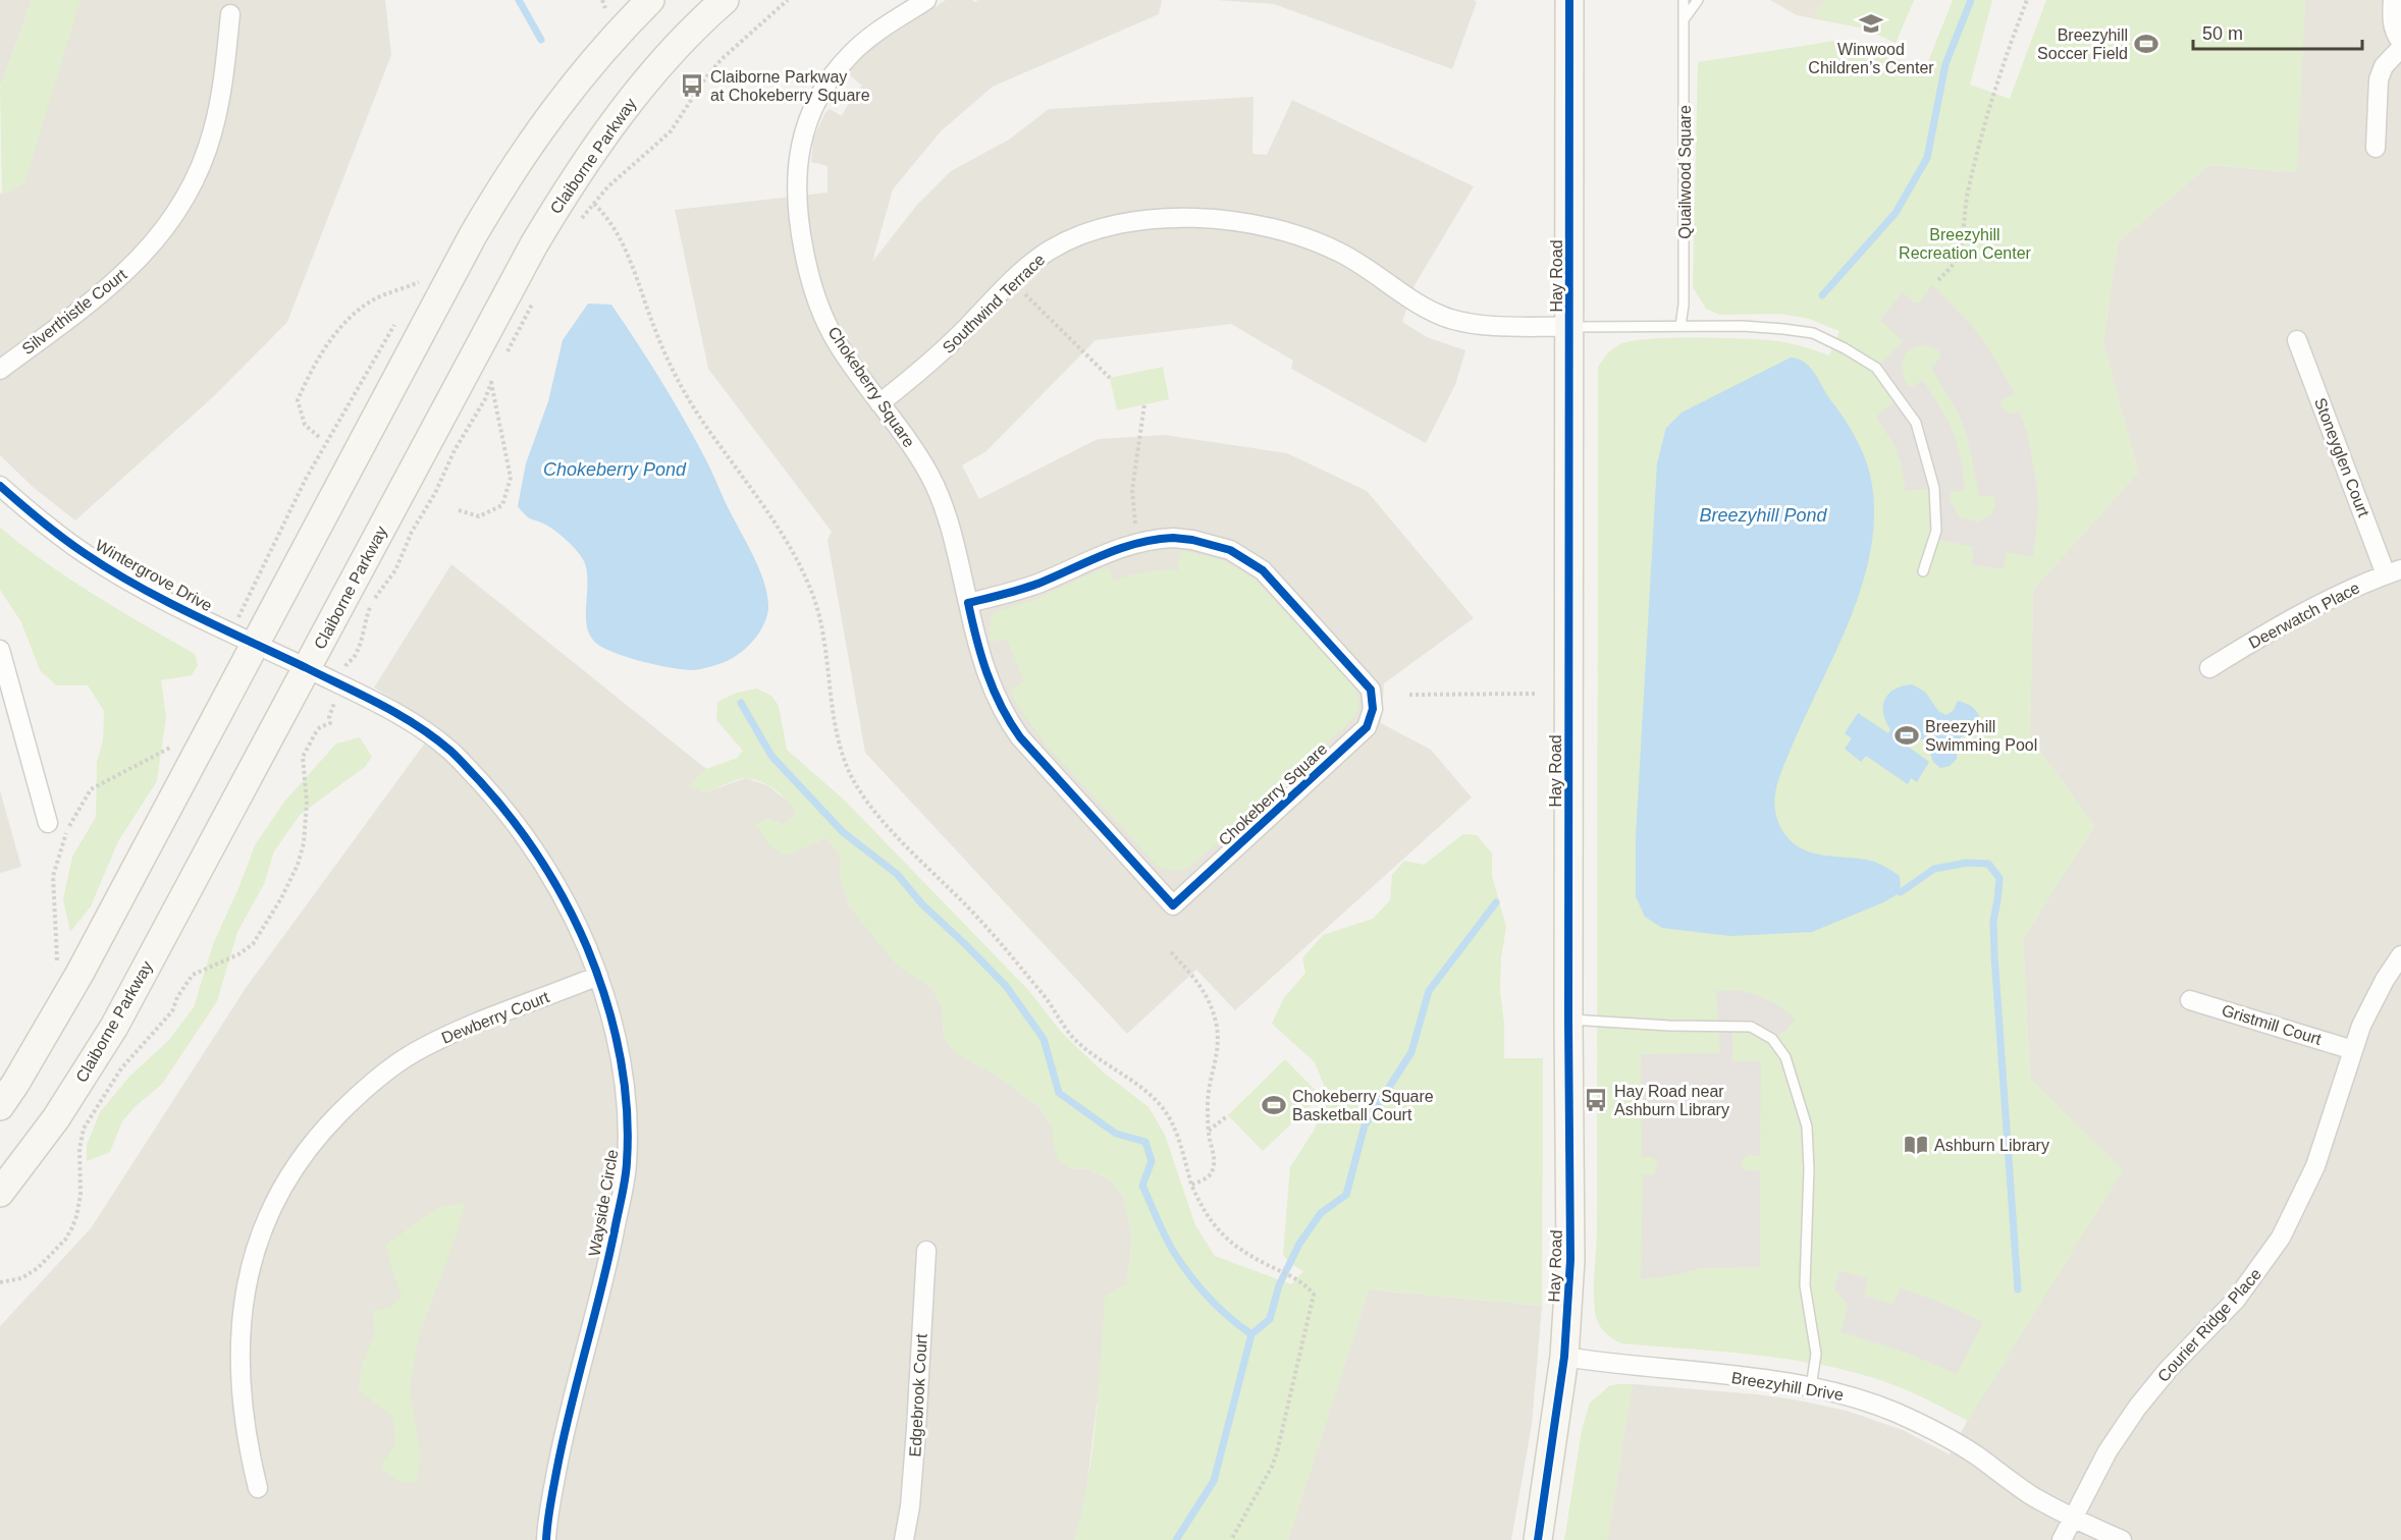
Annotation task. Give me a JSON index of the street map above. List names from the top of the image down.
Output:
{
  "streets": {
    "main road": ["Claiborne Parkway", "Hay Road"],
    "street": [
      "Southwind Terrace",
      "Silverthistle Court",
      "Chokeberry Square",
      "Stoneyglen Court",
      "Wintergrove Drive",
      "Deerwatch Place",
      "Dewberry Court",
      "Gristmill Court",
      "Wayside Circle",
      "Courier Ridge Place",
      "Breezyhill Drive",
      "Edgebrook Court"
    ],
    "lane": ["Quailwood Square"]
  },
  "crossings": [
    ["Claiborne Parkway", "Wintergrove Drive"],
    ["Claiborne Parkway", "Wayside Circle"],
    ["Hay Road", "Southwind Terrace"],
    ["Hay Road", "Breezyhill Drive"],
    ["Southwind Terrace", "Chokeberry Square"],
    ["Stoneyglen Court", "Deerwatch Place"],
    ["Wintergrove Drive", "Wayside Circle"],
    ["Dewberry Court", "Wayside Circle"],
    ["Gristmill Court", "Courier Ridge Place"],
    ["Courier Ridge Place", "Breezyhill Drive"]
  ],
  "water": ["Chokeberry Pond", "Breezyhill Pond"],
  "parks": ["Breezyhill Recreation Center"],
  "places": {
    "school or university": ["Winwood Children’s Center"],
    "sports": ["Breezyhill Soccer Field", "Breezyhill Swimming Pool", "Chokeberry Square Basketball Court"],
    "bus stop": ["Claiborne Parkway at Chokeberry Square", "Hay Road near Ashburn Library"],
    "library": ["Ashburn Library"]
  },
  "scale_bar": "50 m"
}
